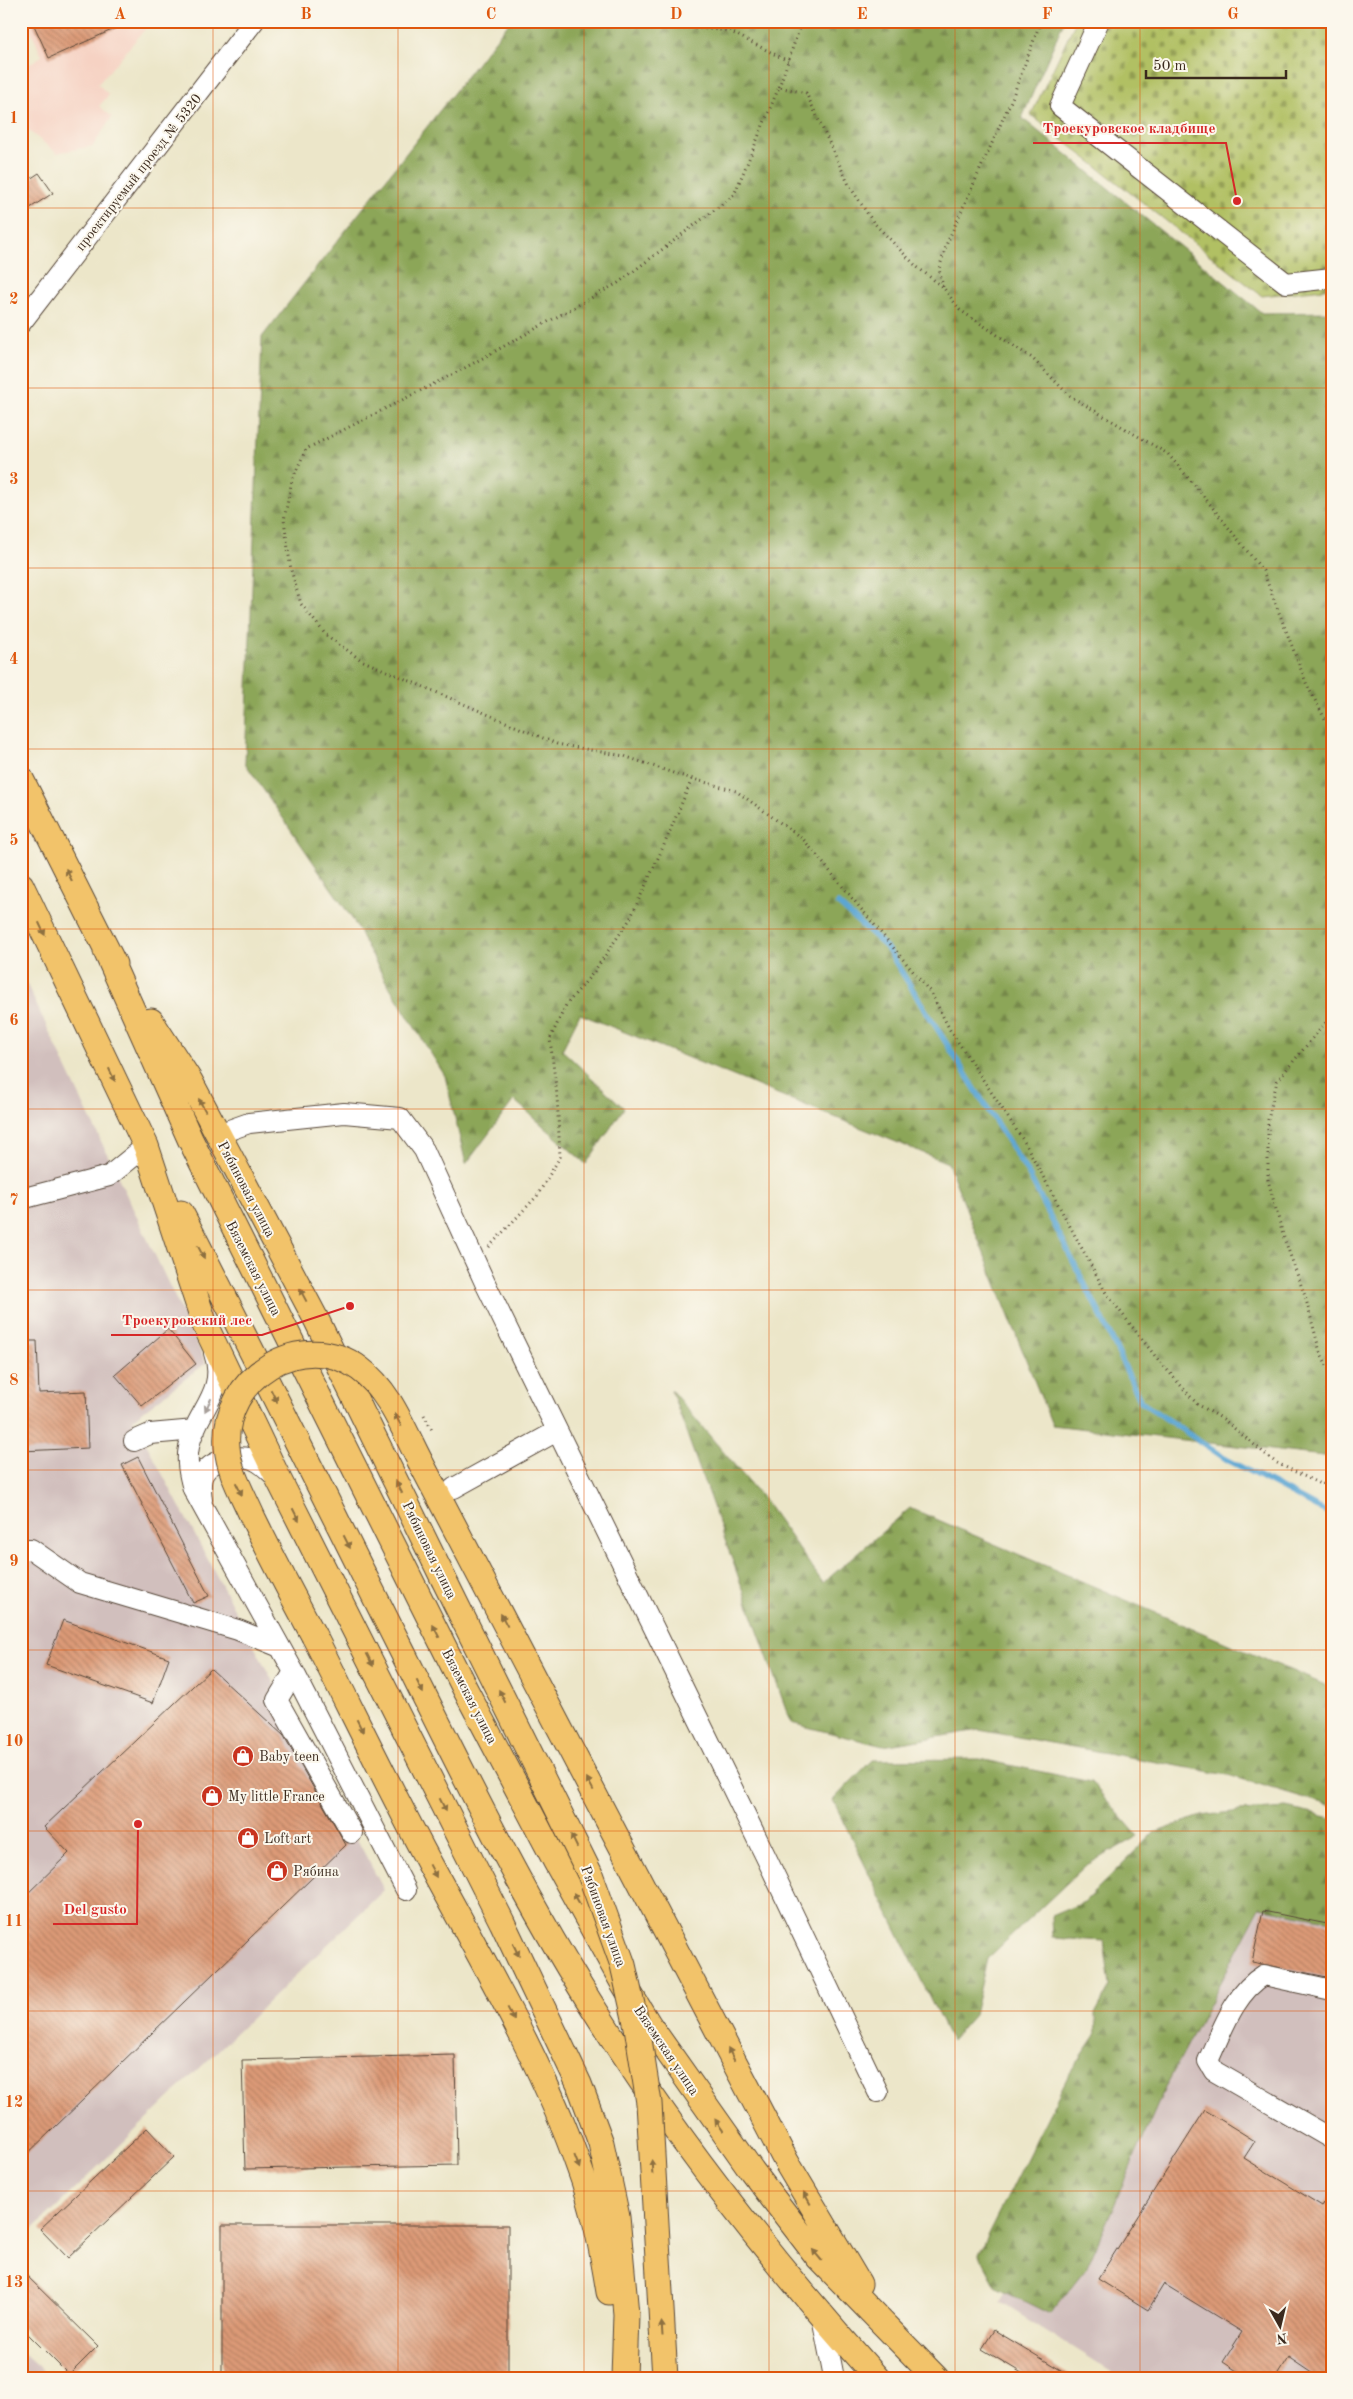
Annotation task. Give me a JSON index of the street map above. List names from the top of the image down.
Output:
{
  "streets": {
    "main road": ["Рябиновая улица", "Вяземская улица"],
    "street": ["проектируемый проезд № 5320"]
  },
  "crossings": [
    ["Рябиновая улица", "Вяземская улица"]
  ],
  "places": {
    "other": ["Троекуровское кладбище", "Троекуровский лес", "Del gusto"],
    "shop": [
      "Baby teen",
      "My little France",
      "Loft art",
      "Рябина"
    ]
  },
  "scale_bar": "50 m",
  "north": "bottom",
  "grid": {
    "columns": [
      "A",
      "B",
      "C",
      "D",
      "E",
      "F",
      "G"
    ],
    "rows": [
      "1",
      "2",
      "3",
      "4",
      "5",
      "6",
      "7",
      "8",
      "9",
      "10",
      "11",
      "12",
      "13"
    ]
  }
}
